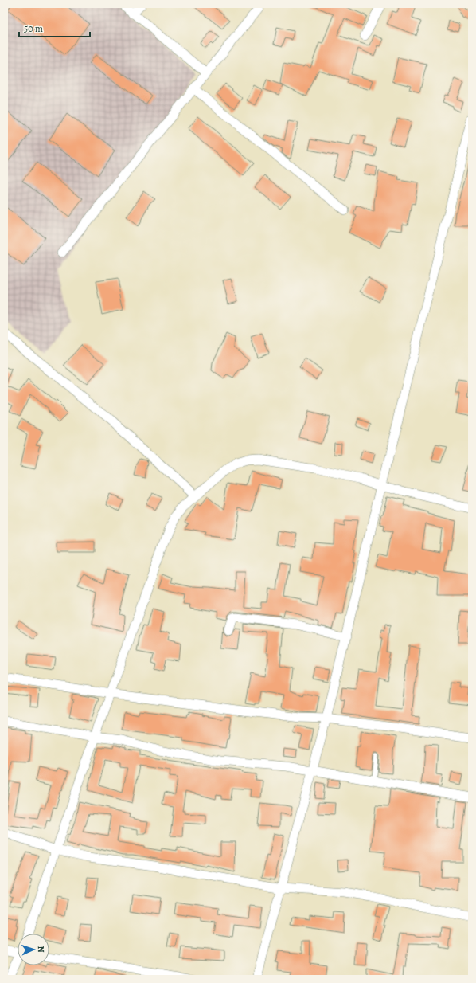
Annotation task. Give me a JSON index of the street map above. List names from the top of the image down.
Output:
{
  "scale_bar": "50 m",
  "north": "right"
}
